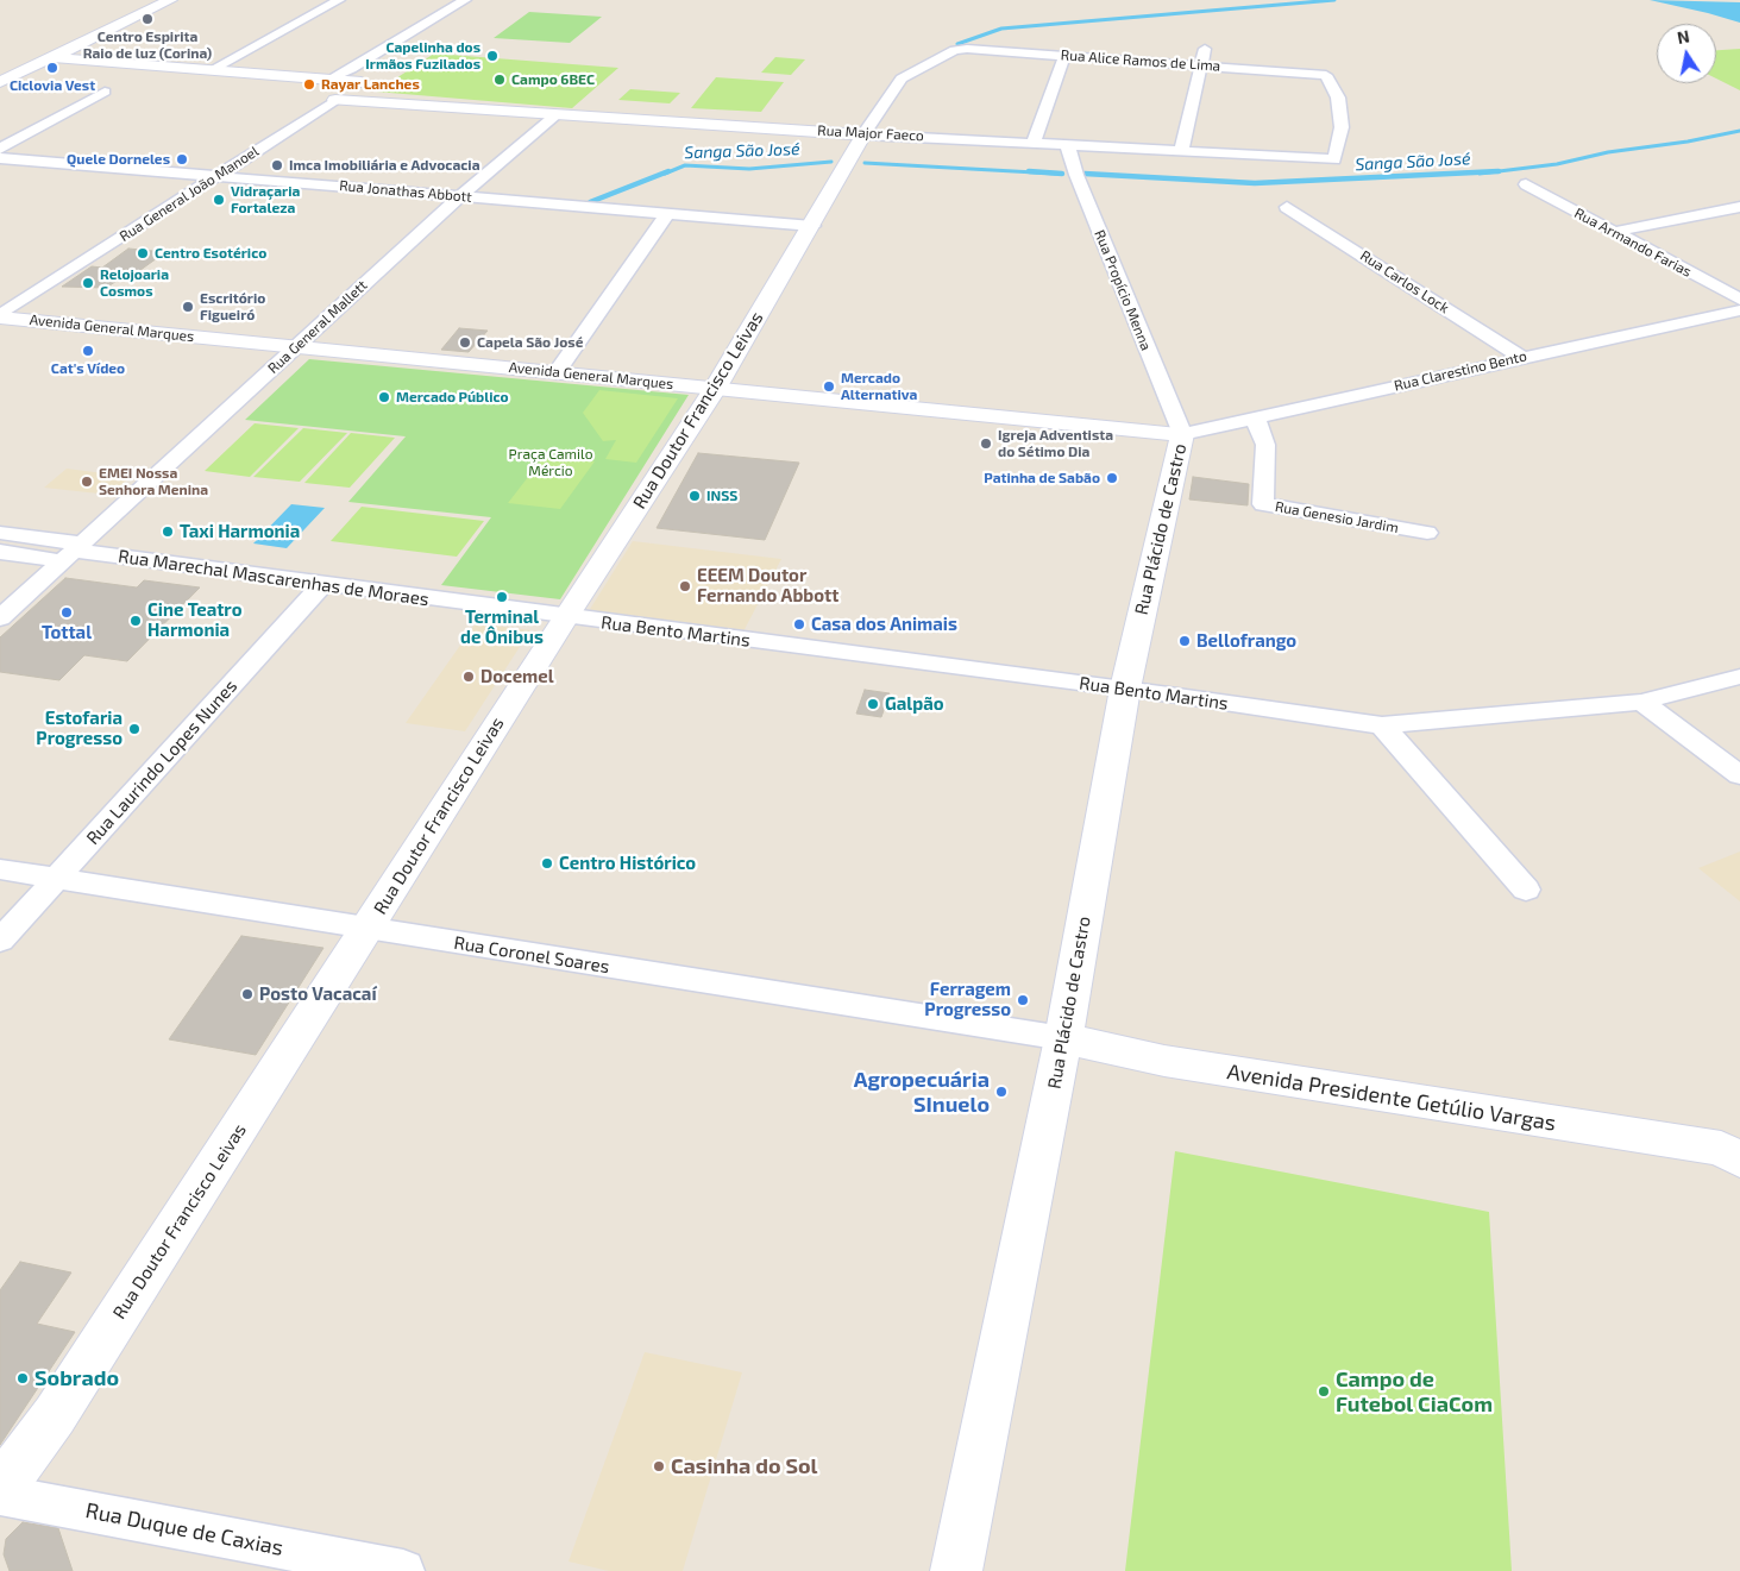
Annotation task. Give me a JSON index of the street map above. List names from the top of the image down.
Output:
{
  "streets": {
    "street": [
      "Rua Alice Ramos de Lima",
      "Rua Major Faeco",
      "Rua Jonathas Abbott",
      "Rua General João Manoel",
      "Rua Armando Farias",
      "Rua Carlos Lock",
      "Rua Propício Menna",
      "Rua General Mallett",
      "Avenida General Marques",
      "Rua Clarestino Bento",
      "Rua Doutor Francisco Leivas",
      "Rua Genesio Jardim",
      "Rua Plácido de Castro",
      "Rua Marechal Mascarenhas de Moraes",
      "Rua Bento Martins",
      "Rua Laurindo Lopes Nunes",
      "Rua Coronel Soares",
      "Avenida Presidente Getúlio Vargas",
      "Rua Duque de Caxias"
    ]
  },
  "crossings": [
    ["Rua Alice Ramos de Lima", "Rua Major Faeco"],
    ["Rua Alice Ramos de Lima", "Rua Doutor Francisco Leivas"],
    ["Rua Major Faeco", "Rua General João Manoel"],
    ["Rua Major Faeco", "Rua Propício Menna"],
    ["Rua Major Faeco", "Rua General Mallett"],
    ["Rua Major Faeco", "Rua Doutor Francisco Leivas"],
    ["Rua Jonathas Abbott", "Rua General João Manoel"],
    ["Rua Jonathas Abbott", "Rua General Mallett"],
    ["Rua Jonathas Abbott", "Rua Doutor Francisco Leivas"],
    ["Rua General João Manoel", "Avenida General Marques"],
    ["Rua Carlos Lock", "Rua Clarestino Bento"],
    ["Rua Propício Menna", "Avenida General Marques"],
    ["Rua Propício Menna", "Rua Clarestino Bento"],
    ["Rua Propício Menna", "Rua Plácido de Castro"],
    ["Rua General Mallett", "Avenida General Marques"],
    ["Rua General Mallett", "Rua Marechal Mascarenhas de Moraes"],
    ["Avenida General Marques", "Rua Clarestino Bento"],
    ["Avenida General Marques", "Rua Doutor Francisco Leivas"],
    ["Avenida General Marques", "Rua Plácido de Castro"],
    ["Rua Clarestino Bento", "Rua Genesio Jardim"],
    ["Rua Clarestino Bento", "Rua Plácido de Castro"],
    ["Rua Doutor Francisco Leivas", "Rua Marechal Mascarenhas de Moraes"],
    ["Rua Doutor Francisco Leivas", "Rua Bento Martins"],
    ["Rua Doutor Francisco Leivas", "Rua Coronel Soares"],
    ["Rua Plácido de Castro", "Rua Bento Martins"],
    ["Rua Plácido de Castro", "Rua Coronel Soares"],
    ["Rua Plácido de Castro", "Avenida Presidente Getúlio Vargas"],
    ["Rua Marechal Mascarenhas de Moraes", "Rua Bento Martins"],
    ["Rua Marechal Mascarenhas de Moraes", "Rua Laurindo Lopes Nunes"],
    ["Rua Laurindo Lopes Nunes", "Rua Coronel Soares"],
    ["Rua Coronel Soares", "Avenida Presidente Getúlio Vargas"]
  ],
  "water": ["Sanga São José"],
  "parks": ["Praça Camilo Mércio"],
  "places": [
    "Centro Espirita Raio de luz (Corina)",
    "Capelinha dos Irmãos Fuzilados",
    "Ciclovia Vest",
    "Campo 6BEC",
    "Rayar Lanches",
    "Quele Dorneles",
    "Imca Imobiliária e Advocacia",
    "Vidraçaria Fortaleza",
    "Centro Esotérico",
    "Relojoaria Cosmos",
    "Escritório Figueiró",
    "Capela São José",
    "Cat's Vídeo",
    "Mercado Alternativa",
    "Mercado Público",
    "Igreja Adventista do Sétimo Dia",
    "Patinha de Sabão",
    "EMEI Nossa Senhora Menina",
    "INSS",
    "Taxi Harmonia",
    "EEEM Doutor Fernando Abbott",
    "Terminal de Ônibus",
    "Tottal",
    "Cine Teatro Harmonia",
    "Casa dos Animais",
    "Bellofrango",
    "Docemel",
    "Galpão",
    "Estofaria Progresso",
    "Centro Histórico",
    "Posto Vacacaí",
    "Ferragem Progresso",
    "Agropecuária SInuelo",
    "Sobrado",
    "Campo de Futebol CiaCom",
    "Casinha do Sol"
  ],
  "north": "top"
}
